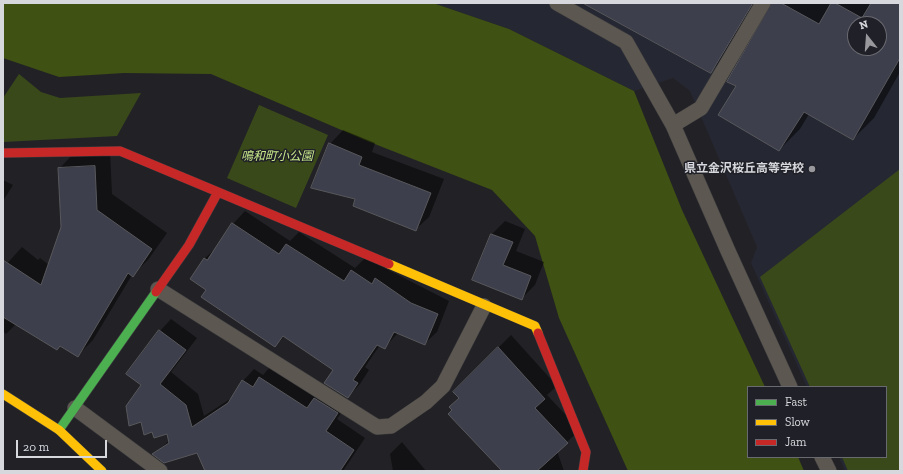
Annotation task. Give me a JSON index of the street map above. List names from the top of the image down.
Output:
{
  "parks": ["鳴和町小公園"],
  "places": ["県立金沢桜丘高等学校"],
  "legend": ["Fast", "Slow", "Jam"],
  "scale_bar": "20 m",
  "north": "top"
}
